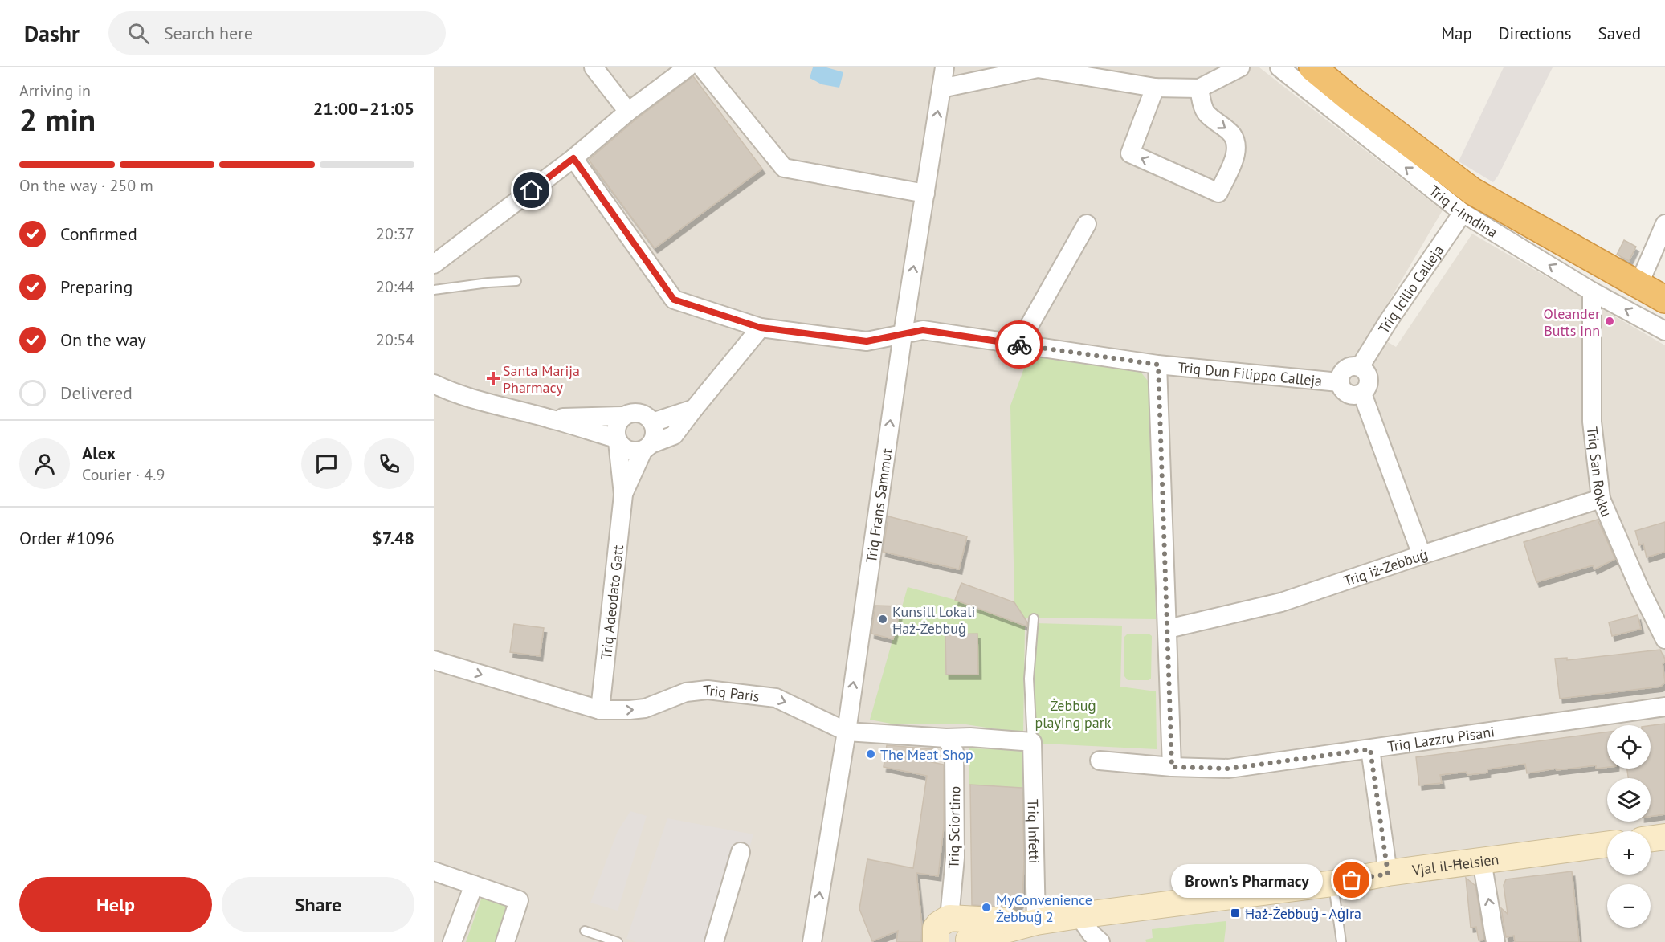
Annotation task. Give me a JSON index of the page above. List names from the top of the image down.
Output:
{
  "streets": {
    "highway": ["Triq l-Imdina"],
    "street": [
      "Triq Icilio Calleja",
      "Triq Dun Filippo Calleja",
      "Triq San Rokku",
      "Triq Frans Sammut",
      "Triq iż-Żebbuġ",
      "Triq Adeodato Gatt",
      "Triq Paris",
      "Triq Lazzru Pisani",
      "Triq Sciortino",
      "Triq Infetti",
      "Vjal il-Ħelsien"
    ]
  },
  "crossings": [
    ["Triq l-Imdina", "Triq Icilio Calleja"],
    ["Triq l-Imdina", "Triq San Rokku"],
    ["Triq Icilio Calleja", "Triq Dun Filippo Calleja"],
    ["Triq Dun Filippo Calleja", "Triq Frans Sammut"],
    ["Triq San Rokku", "Triq iż-Żebbuġ"],
    ["Triq Frans Sammut", "Triq Paris"],
    ["Triq Adeodato Gatt", "Triq Paris"],
    ["Triq Paris", "Triq Sciortino"],
    ["Triq Paris", "Triq Infetti"],
    ["Triq Sciortino", "Vjal il-Ħelsien"],
    ["Triq Infetti", "Vjal il-Ħelsien"]
  ],
  "one_way": ["Triq l-Imdina", "Triq Frans Sammut", "Triq Paris"],
  "parks": ["Żebbuġ playing park"],
  "places": {
    "other": [
      "Oleander Butts Inn",
      "Kunsill Lokali Ħaż-Żebbuġ",
      "The Meat Shop",
      "Brown’s Pharmacy",
      "MyConvenience Żebbuġ 2"
    ],
    "health": ["Santa Marija Pharmacy"],
    "transit": ["Ħaż-Żebbuġ - Aġira"]
  },
  "page": {
    "header": "Dashr",
    "search": "Search here",
    "nav": ["Map", "Directions", "Saved"],
    "heading": ["2 min", "Arriving in", "21:00–21:05"],
    "panel": [
      "Alex",
      "Courier · 4.9",
      "Order #1096",
      "$7.48"
    ],
    "bar": "On the way · 250 m",
    "list": [
      ["Confirmed", "20:37"],
      ["Preparing", "20:44"],
      ["On the way", "20:54"],
      "Delivered"
    ],
    "map_buttons": ["+", "−"],
    "bubble": "Brown’s Pharmacy",
    "buttons": ["Help", "Share"]
  }
}
